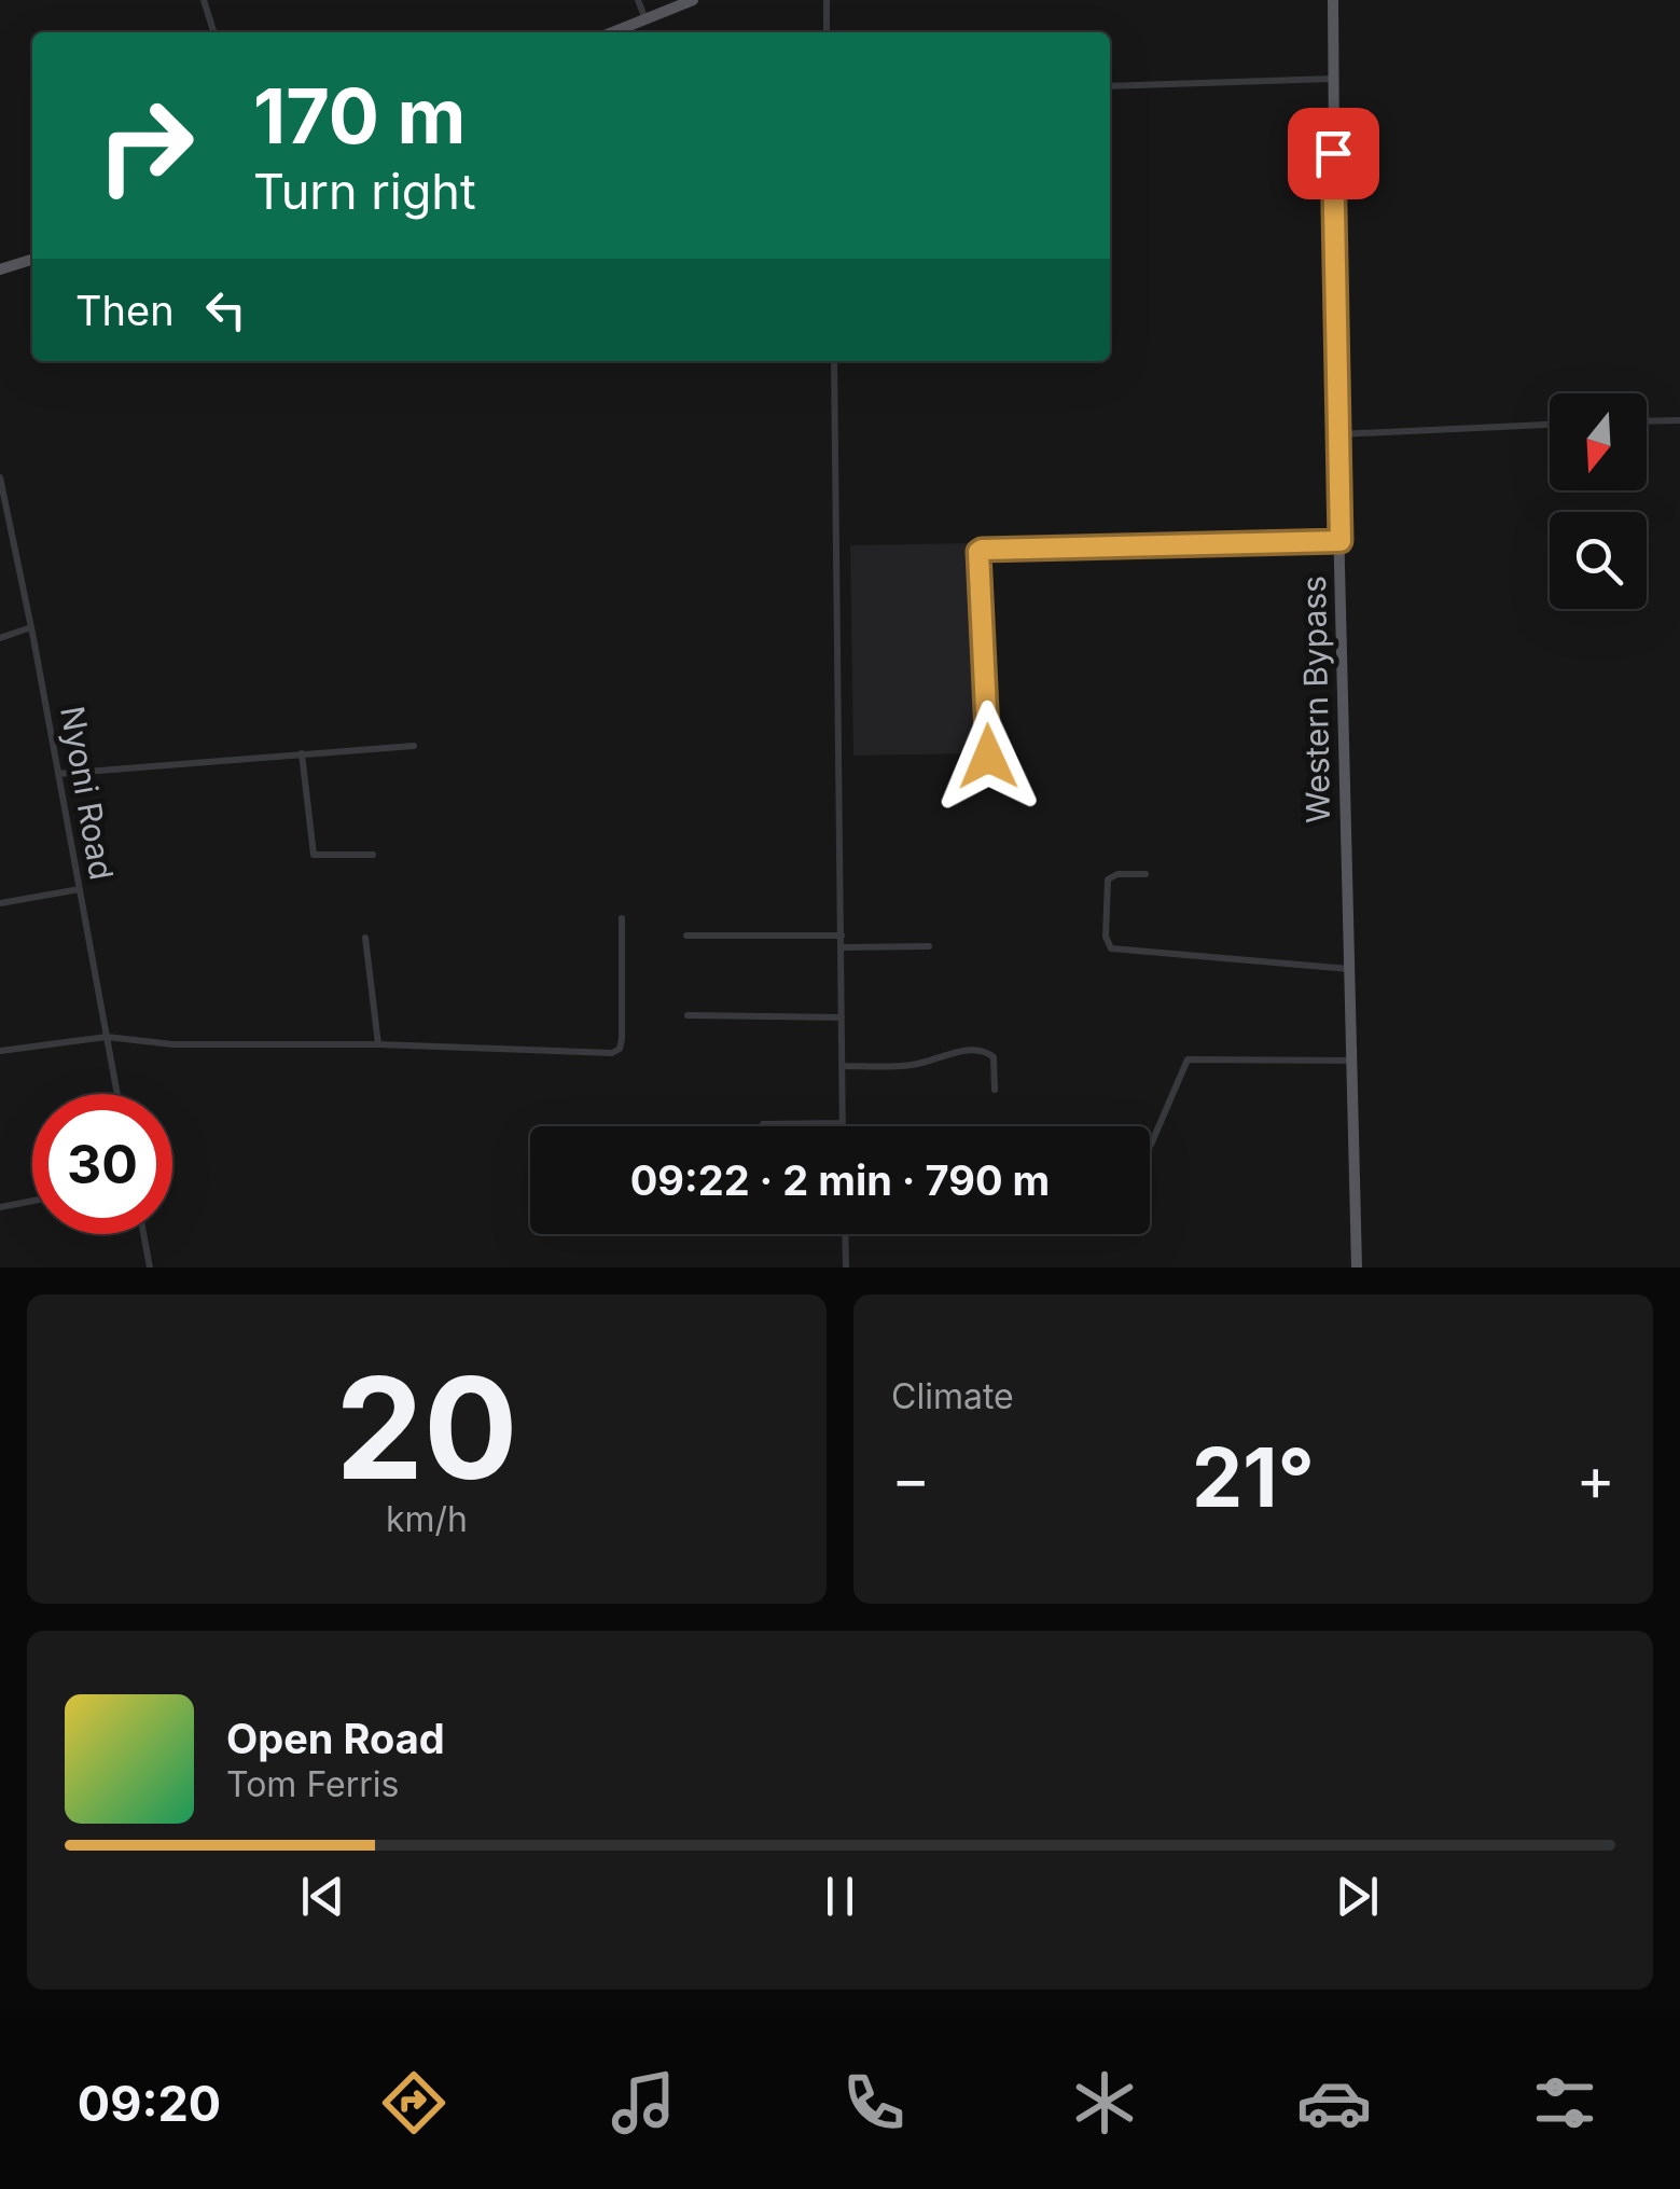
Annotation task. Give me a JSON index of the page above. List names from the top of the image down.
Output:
{
  "streets": {
    "main road": ["Western Bypass"],
    "street": ["Nyoni Road"]
  },
  "north": "bottom",
  "page": {
    "turn": ["170 m", "Turn right"],
    "then": "Then",
    "limit": "30",
    "trip": "09:22 · 2 min · 790 m",
    "tile": [
      ["20", "km/h"],
      "Climate"
    ],
    "heat": ["−", "21°", "+"],
    "song": ["Open Road", "Tom Ferris"],
    "tabs": "09:20"
  }
}
